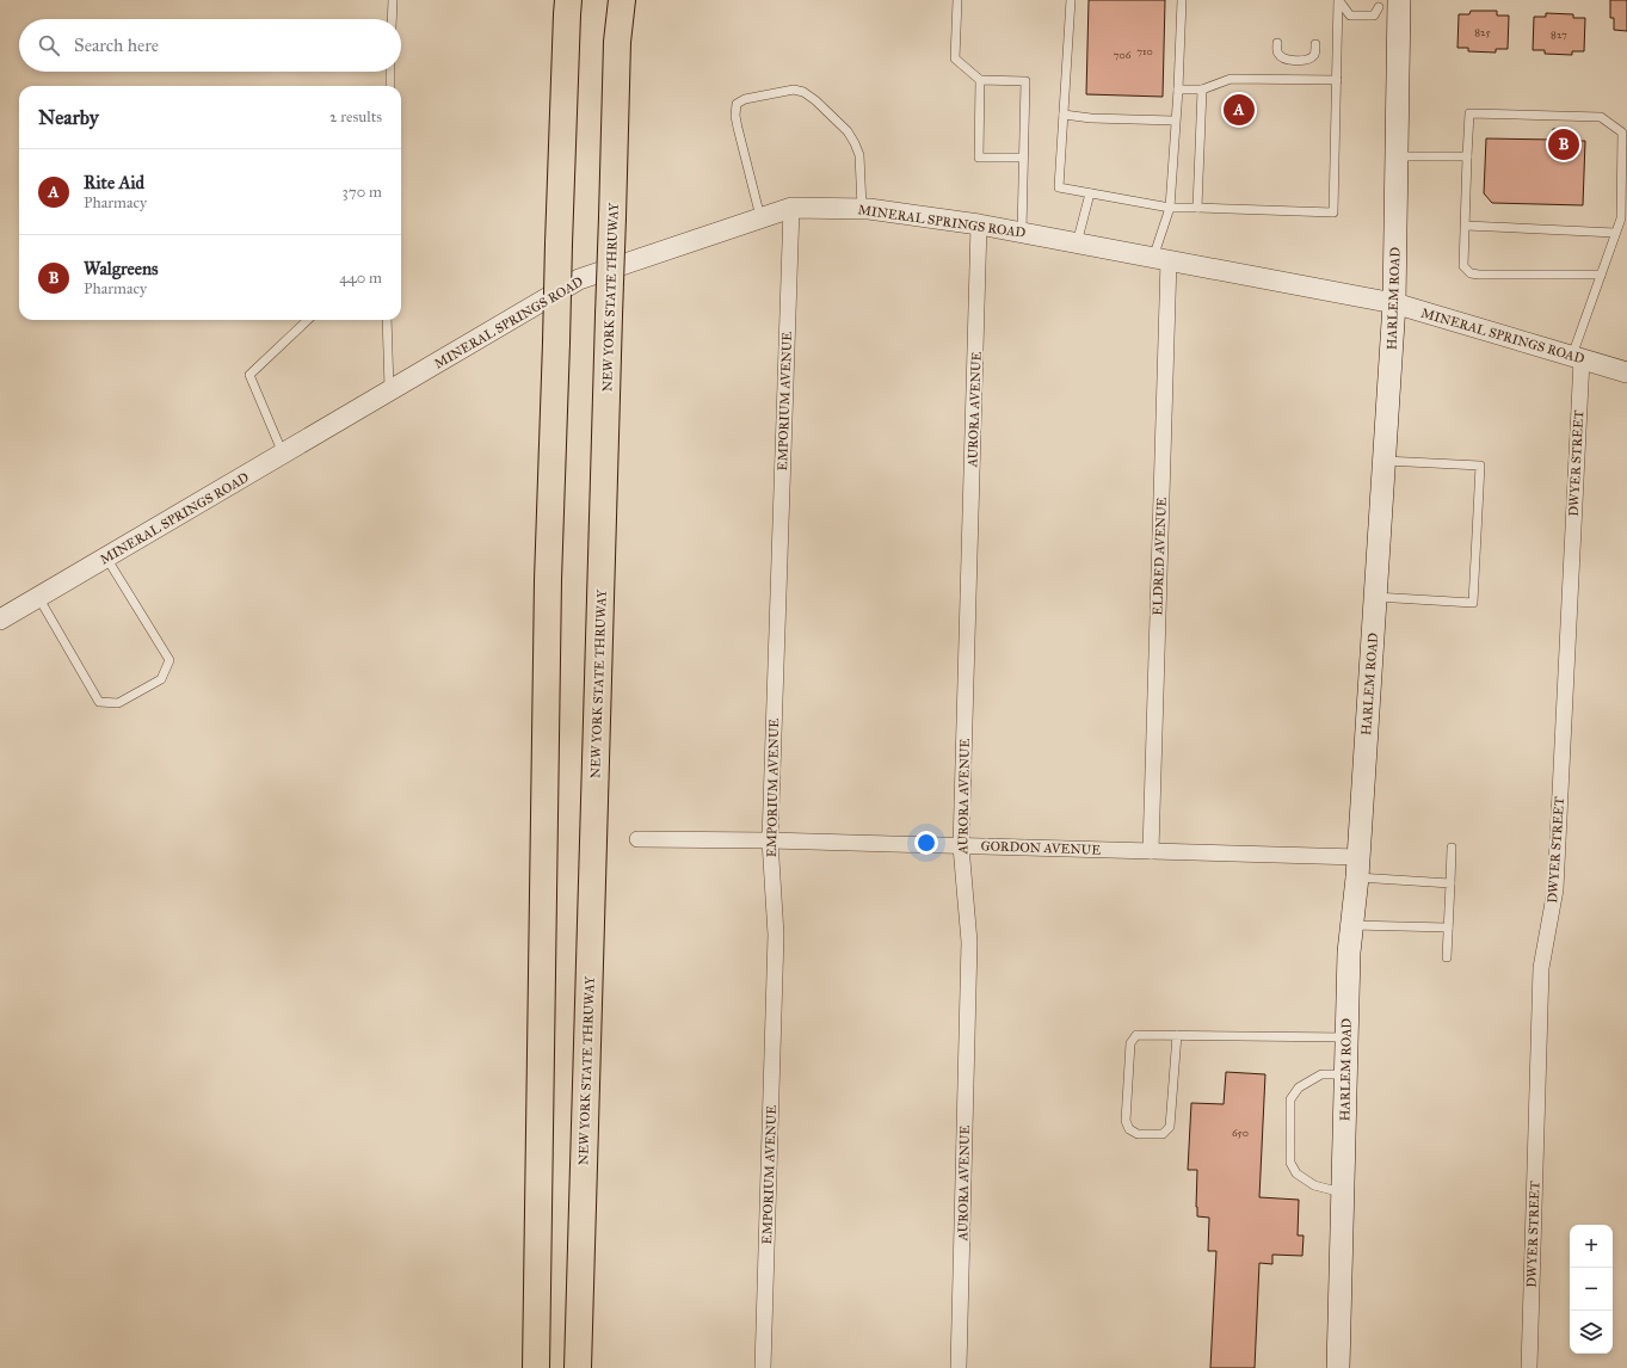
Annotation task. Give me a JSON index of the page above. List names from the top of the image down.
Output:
{
  "streets": {
    "highway": ["NEW YORK STATE THRUWAY"],
    "main road": ["HARLEM ROAD"],
    "street": [
      "MINERAL SPRINGS ROAD",
      "EMPORIUM AVENUE",
      "AURORA AVENUE",
      "DWYER STREET",
      "ELDRED AVENUE",
      "GORDON AVENUE"
    ]
  },
  "crossings": [
    ["MINERAL SPRINGS ROAD", "HARLEM ROAD"],
    ["MINERAL SPRINGS ROAD", "EMPORIUM AVENUE"],
    ["MINERAL SPRINGS ROAD", "AURORA AVENUE"],
    ["MINERAL SPRINGS ROAD", "DWYER STREET"],
    ["MINERAL SPRINGS ROAD", "ELDRED AVENUE"],
    ["HARLEM ROAD", "GORDON AVENUE"],
    ["EMPORIUM AVENUE", "GORDON AVENUE"],
    ["AURORA AVENUE", "GORDON AVENUE"],
    ["ELDRED AVENUE", "GORDON AVENUE"]
  ],
  "house_numbers": [
    "825",
    "827",
    "710",
    "706",
    "650"
  ],
  "page": {
    "search": "Search here",
    "heading": ["Nearby", "2 results"],
    "pins": ["A", "B"],
    "list": [
      {
        "mark": "A",
        "name": "Rite Aid",
        "note": "Pharmacy",
        "value": "370 m"
      },
      {
        "mark": "B",
        "name": "Walgreens",
        "note": "Pharmacy",
        "value": "440 m"
      }
    ],
    "map_buttons": ["+", "−"]
  }
}
